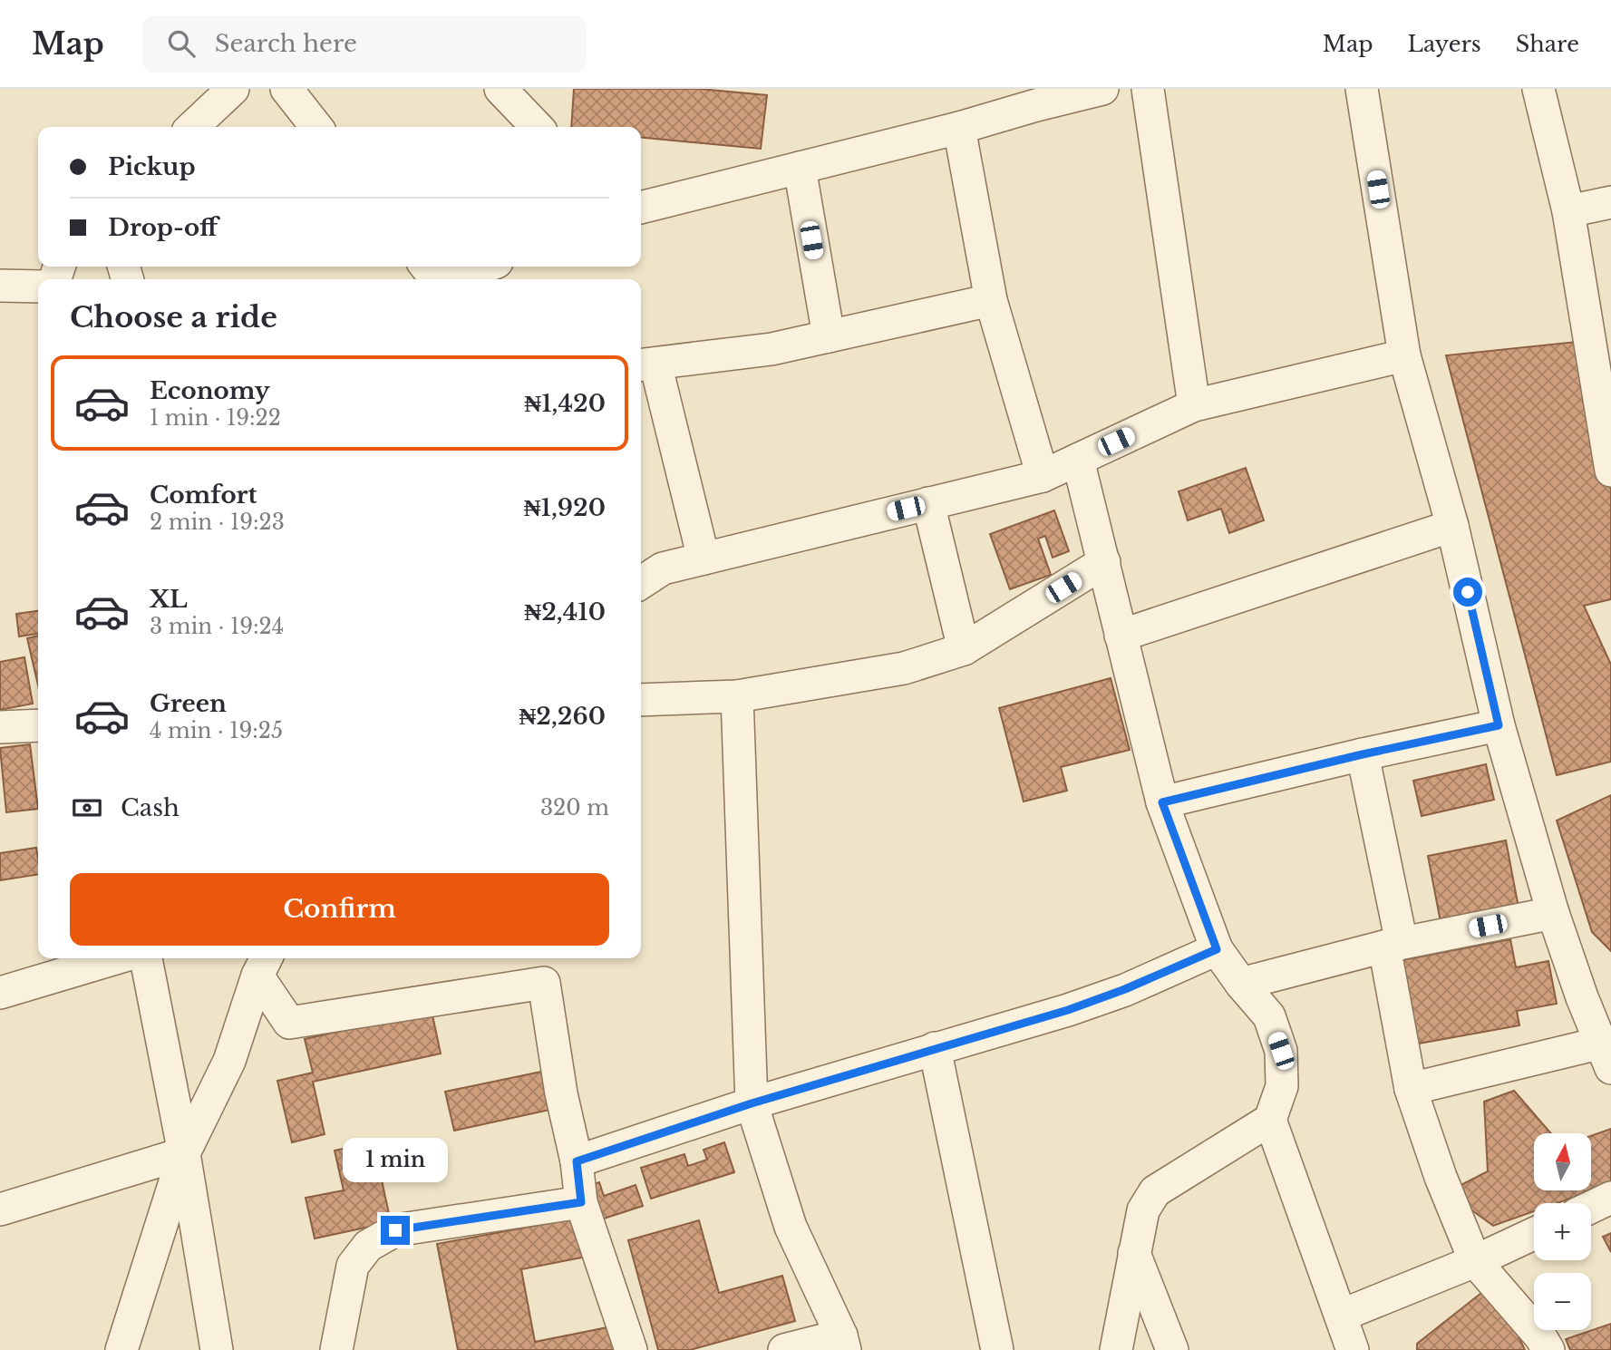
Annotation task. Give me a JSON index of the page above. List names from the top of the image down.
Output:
{
  "north": "top",
  "page": {
    "header": "Map",
    "search": "Search here",
    "nav": ["Map", "Layers", "Share"],
    "banner": ["Pickup", "Drop-off"],
    "heading": "Choose a ride",
    "list": [
      {
        "name": "Economy",
        "note": "1 min · 19:22",
        "value": "₦1,420"
      },
      {
        "name": "Comfort",
        "note": "2 min · 19:23",
        "value": "₦1,920"
      },
      {
        "name": "XL",
        "note": "3 min · 19:24",
        "value": "₦2,410"
      },
      {
        "name": "Green",
        "note": "4 min · 19:25",
        "value": "₦2,260"
      }
    ],
    "pay": ["Cash", "320 m"],
    "buttons": "Confirm",
    "map_buttons": ["+", "−"],
    "bubble": "1 min"
  }
}
